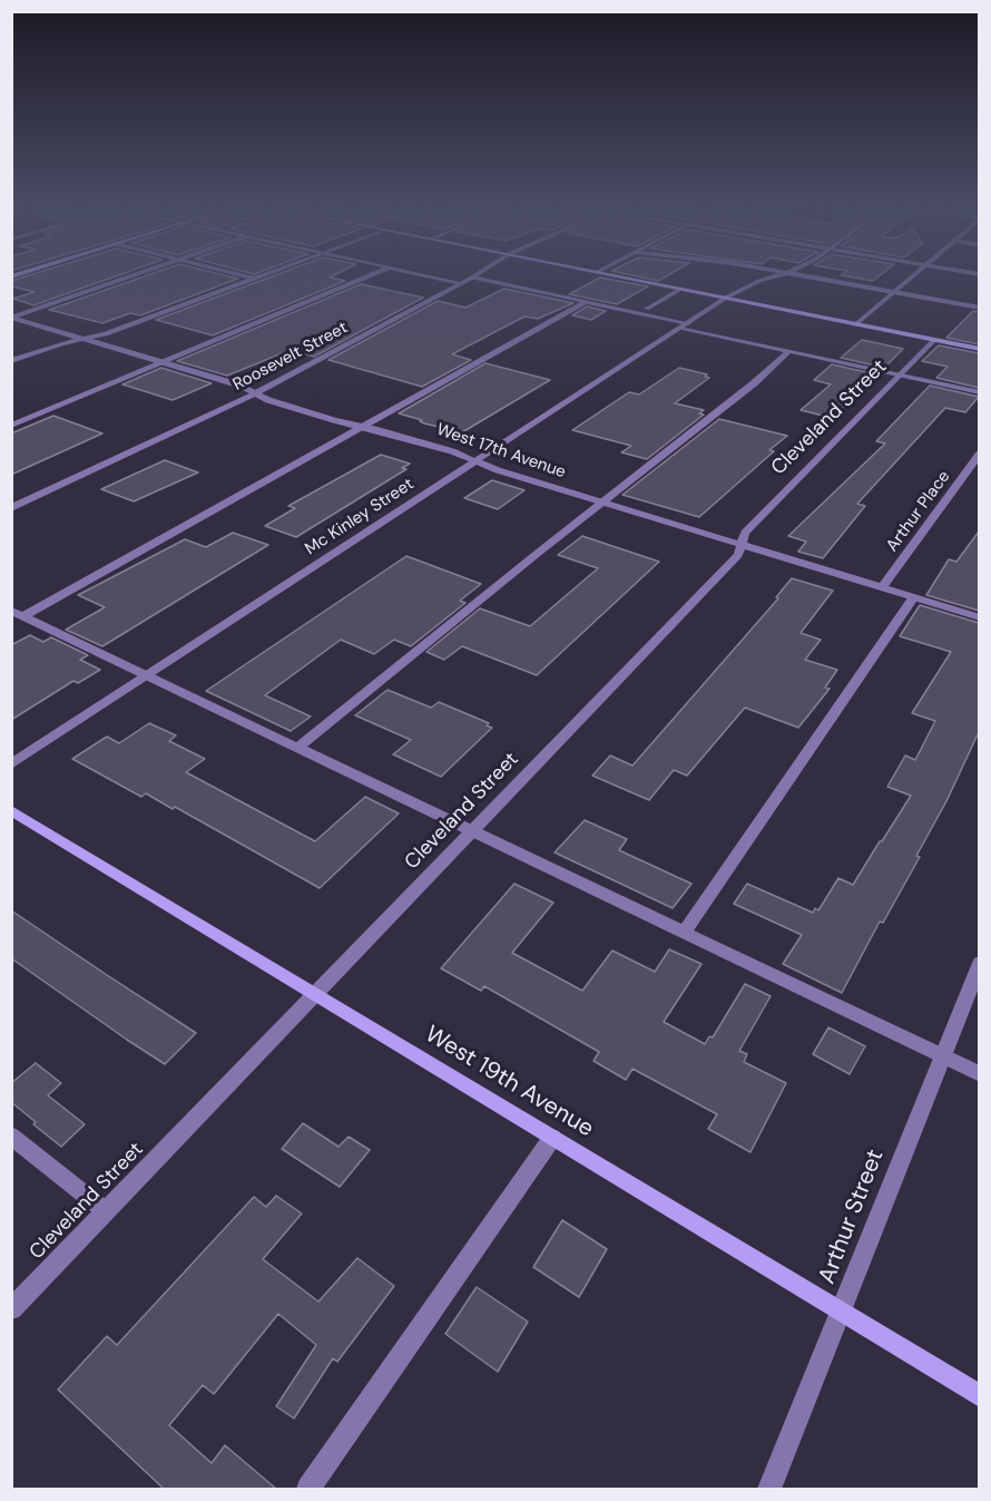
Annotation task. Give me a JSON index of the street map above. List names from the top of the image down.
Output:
{
  "streets": {
    "main road": ["West 19th Avenue"],
    "street": [
      "Roosevelt Street",
      "Cleveland Street",
      "West 17th Avenue",
      "Arthur Place",
      "Mc Kinley Street",
      "Arthur Street"
    ]
  },
  "crossings": [
    ["Roosevelt Street", "West 17th Avenue"],
    ["Cleveland Street", "West 17th Avenue"],
    ["Cleveland Street", "West 19th Avenue"],
    ["West 17th Avenue", "Arthur Place"],
    ["West 17th Avenue", "Mc Kinley Street"],
    ["West 19th Avenue", "Arthur Street"]
  ]
}
